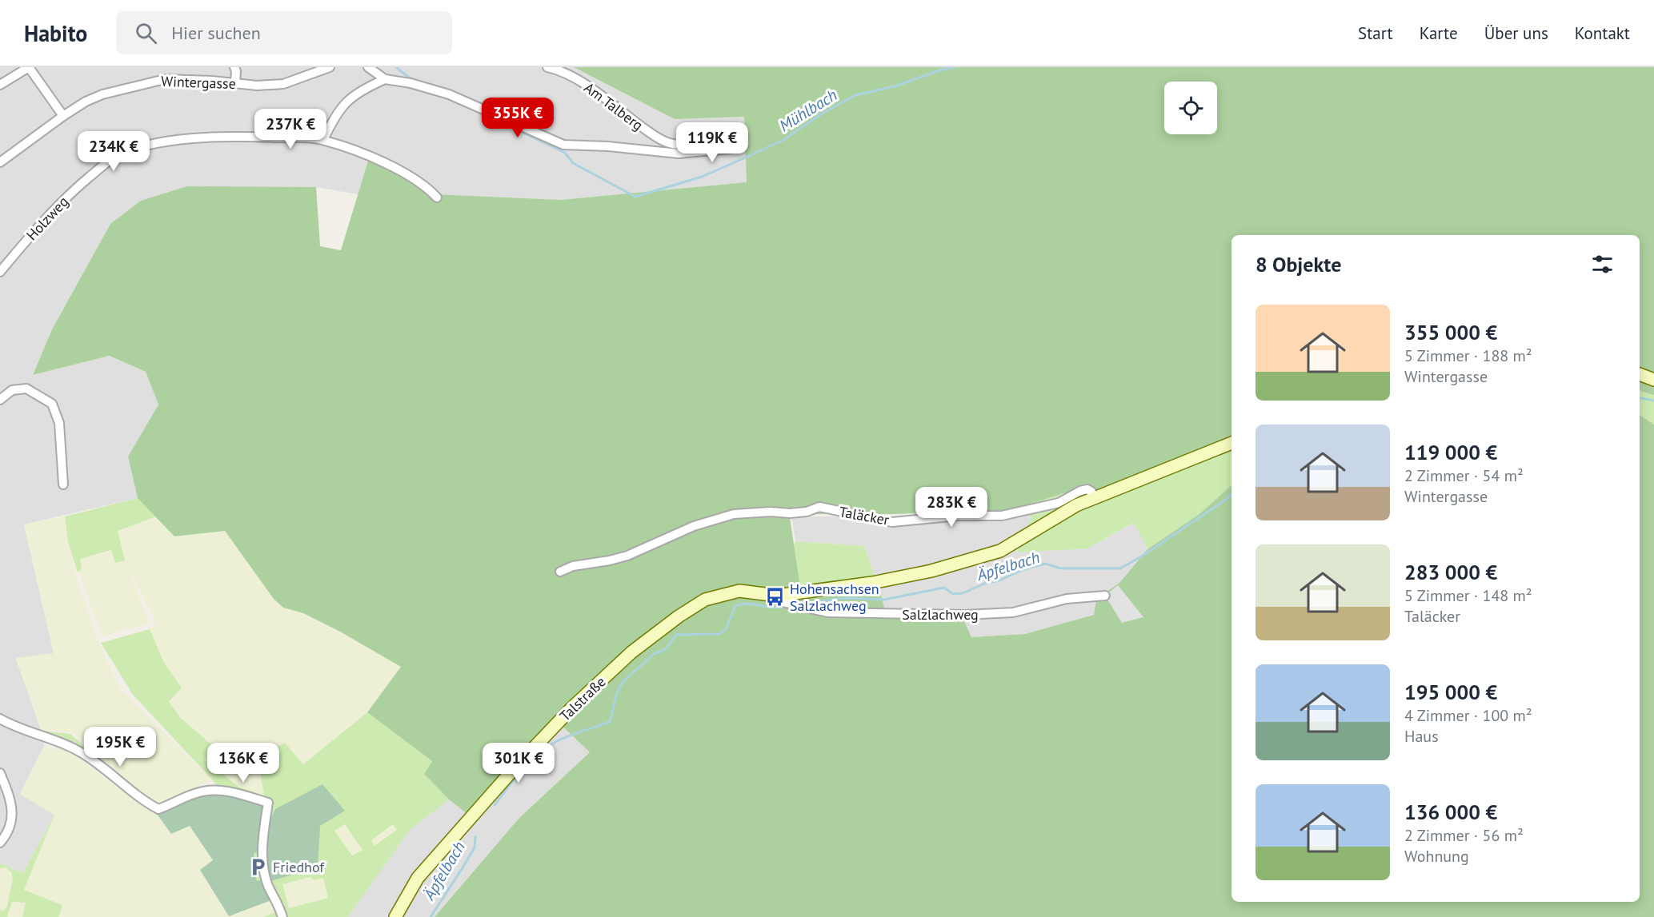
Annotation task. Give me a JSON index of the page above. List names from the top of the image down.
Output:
{
  "streets": {
    "street": [
      "Wintergasse",
      "Am Talberg",
      "Holzweg",
      "Taläcker",
      "Salzlachweg",
      "Talstraße"
    ]
  },
  "crossings": [
    ["Salzlachweg", "Talstraße"]
  ],
  "water": ["Mühlbach", "Äpfelbach"],
  "places": {
    "bus stop": ["Hohensachsen Salzlachweg"],
    "parking": ["Friedhof"]
  },
  "page": {
    "header": "Habito",
    "search": "Hier suchen",
    "nav": [
      "Start",
      "Karte",
      "Über uns",
      "Kontakt"
    ],
    "price": [
      "355K €",
      "237K €",
      "119K €",
      "234K €",
      "283K €",
      "195K €",
      "136K €",
      "301K €"
    ],
    "heading": "8 Objekte",
    "list": [
      {
        "name": "355 000 €",
        "note": "5 Zimmer · 188 m² · Wintergasse"
      },
      {
        "name": "119 000 €",
        "note": "2 Zimmer · 54 m² · Wintergasse"
      },
      {
        "name": "283 000 €",
        "note": "5 Zimmer · 148 m² · Taläcker"
      },
      {
        "name": "195 000 €",
        "note": "4 Zimmer · 100 m² · Haus"
      },
      {
        "name": "136 000 €",
        "note": "2 Zimmer · 56 m² · Wohnung"
      }
    ]
  }
}
